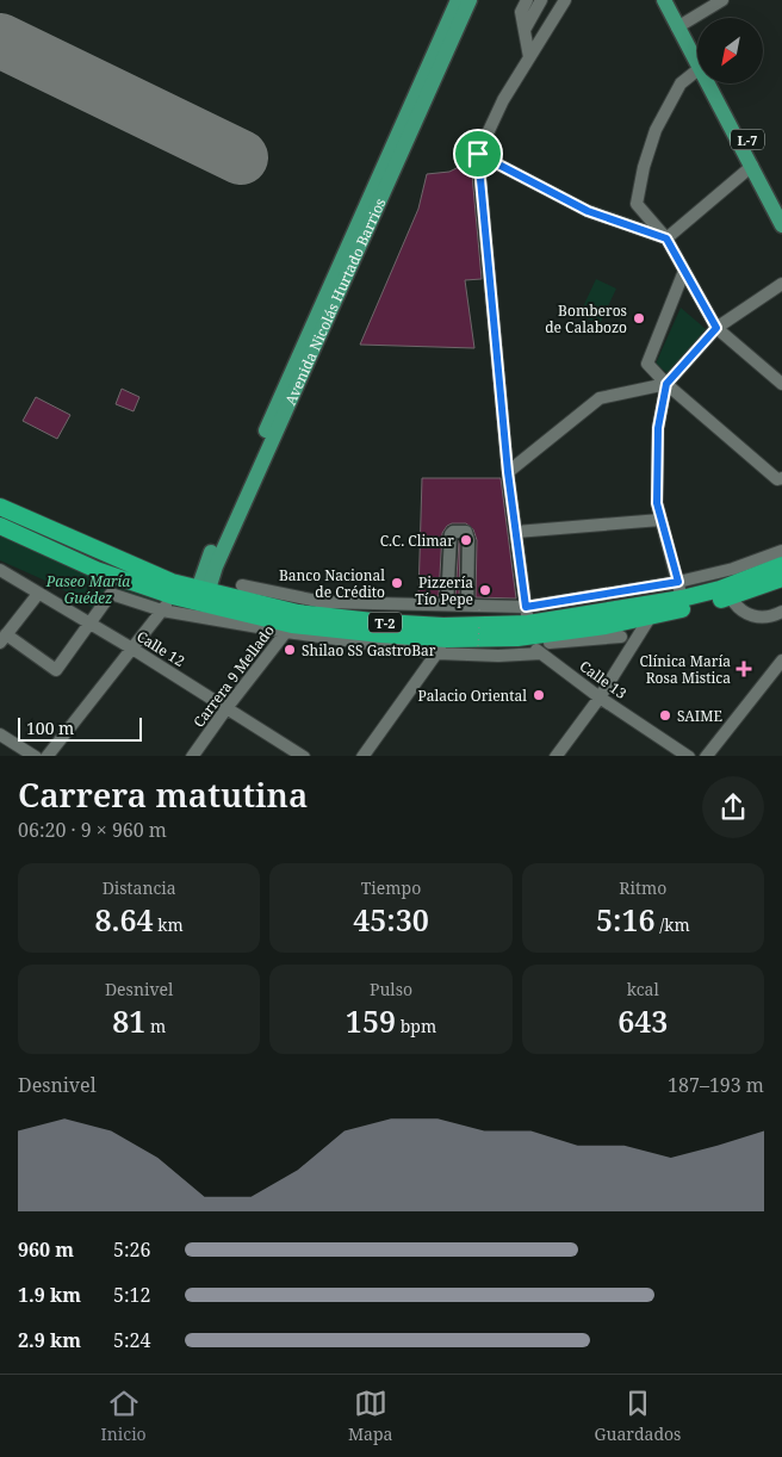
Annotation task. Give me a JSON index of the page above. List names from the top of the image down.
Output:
{
  "streets": {
    "highway": ["T-2"],
    "main road": ["L-7", "Avenida Nicolás Hurtado Barrios"],
    "street": ["Calle 12", "Carrera 9 Mellado", "Calle 13"]
  },
  "crossings": [
    ["Avenida Nicolás Hurtado Barrios", "T-2"],
    ["T-2", "Carrera 9 Mellado"],
    ["T-2", "Calle 13"],
    ["Calle 12", "Carrera 9 Mellado"]
  ],
  "parks": ["Paseo María Guédez"],
  "places": {
    "other": [
      "Bomberos de Calabozo",
      "C.C. Climar",
      "Banco Nacional de Crédito",
      "Pizzería Tío Pepe",
      "Shilao SS GastroBar",
      "Palacio Oriental",
      "SAIME"
    ],
    "health": ["Clínica María Rosa Mistica"]
  },
  "scale_bar": "100 m",
  "north": "bottom left",
  "page": {
    "scale": "100 m",
    "heading": ["Carrera matutina", "06:20 · 9 × 960 m"],
    "stats": [
      ["Distancia", "8.64 km"],
      ["Tiempo", "45:30"],
      ["Ritmo", "5:16 /km"],
      ["Desnivel", "81 m"],
      ["Pulso", "159 bpm"],
      ["kcal", "643"]
    ],
    "chart": ["Desnivel", "187–193 m"],
    "list": [
      {
        "name": "960 m",
        "note": "5:26"
      },
      {
        "name": "1.9 km",
        "note": "5:12"
      },
      {
        "name": "2.9 km",
        "note": "5:24"
      }
    ],
    "tabs": ["Inicio", "Mapa", "Guardados"]
  }
}
